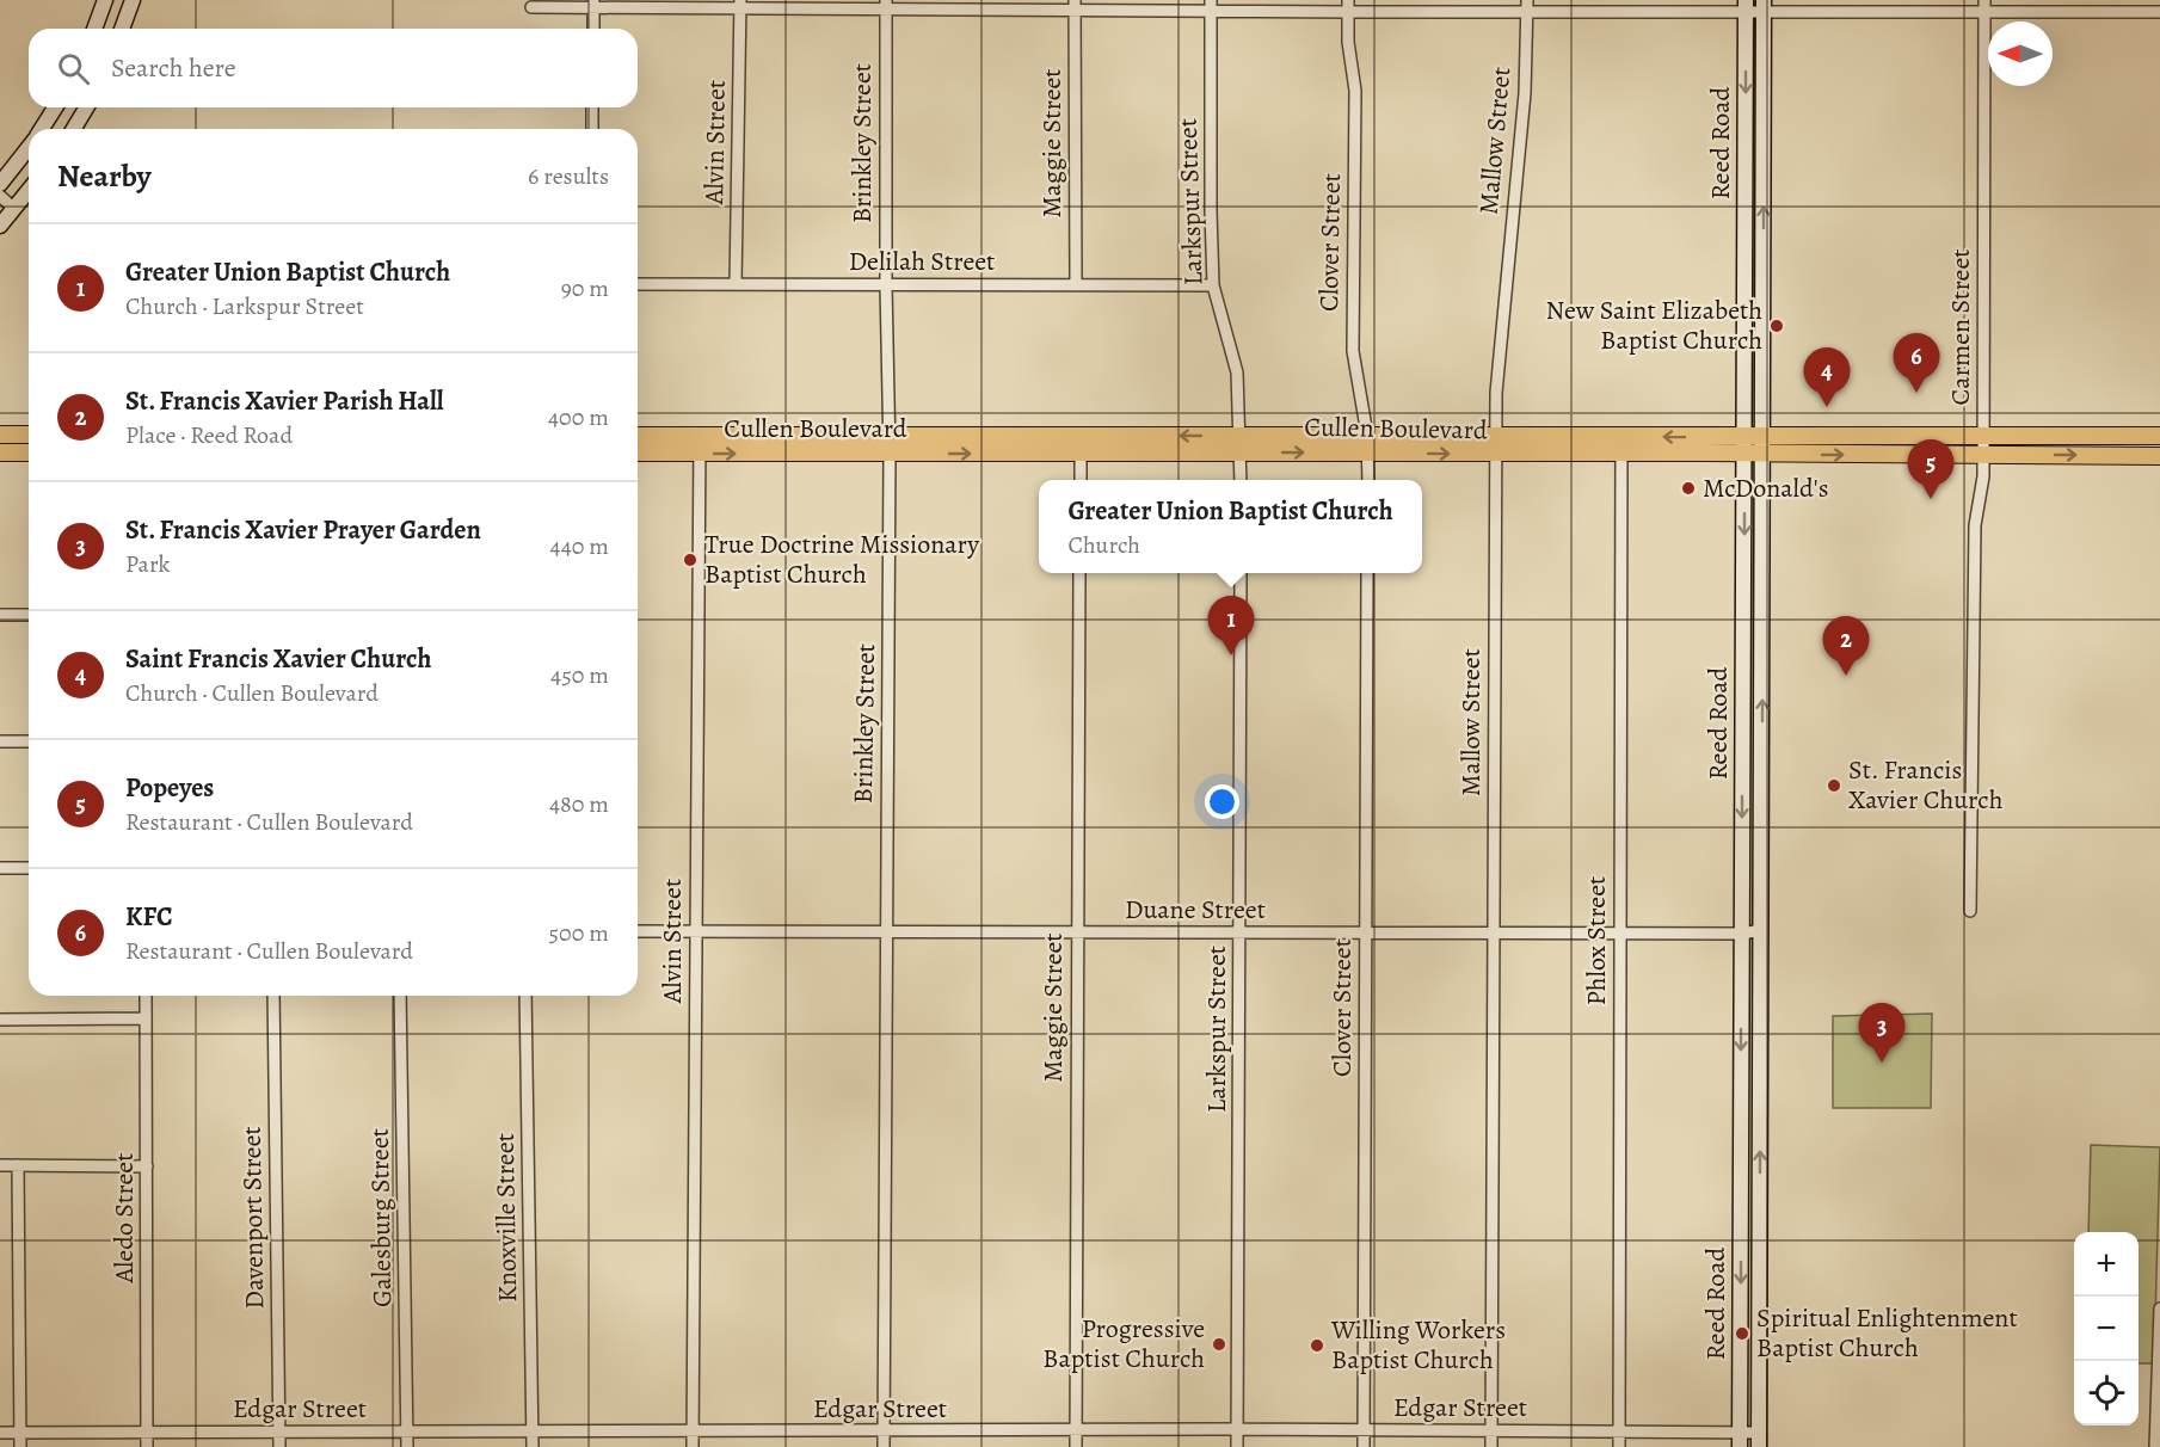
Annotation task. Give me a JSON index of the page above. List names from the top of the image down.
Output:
{
  "streets": {
    "main road": ["Cullen Boulevard"],
    "street": [
      "Mallow Street",
      "Alvin Street",
      "Brinkley Street",
      "Maggie Street",
      "Reed Road",
      "Larkspur Street",
      "Clover Street",
      "Delilah Street",
      "Carmen Street",
      "Duane Street",
      "Phlox Street",
      "Aledo Street",
      "Davenport Street",
      "Galesburg Street",
      "Knoxville Street",
      "Edgar Street"
    ]
  },
  "crossings": [
    ["Mallow Street", "Cullen Boulevard"],
    ["Mallow Street", "Duane Street"],
    ["Mallow Street", "Edgar Street"],
    ["Alvin Street", "Delilah Street"],
    ["Alvin Street", "Cullen Boulevard"],
    ["Alvin Street", "Duane Street"],
    ["Alvin Street", "Edgar Street"],
    ["Brinkley Street", "Delilah Street"],
    ["Brinkley Street", "Cullen Boulevard"],
    ["Brinkley Street", "Duane Street"],
    ["Brinkley Street", "Edgar Street"],
    ["Maggie Street", "Delilah Street"],
    ["Maggie Street", "Duane Street"],
    ["Maggie Street", "Edgar Street"],
    ["Reed Road", "Cullen Boulevard"],
    ["Reed Road", "Duane Street"],
    ["Reed Road", "Edgar Street"],
    ["Larkspur Street", "Delilah Street"],
    ["Larkspur Street", "Cullen Boulevard"],
    ["Larkspur Street", "Duane Street"],
    ["Larkspur Street", "Edgar Street"],
    ["Clover Street", "Cullen Boulevard"],
    ["Clover Street", "Duane Street"],
    ["Clover Street", "Edgar Street"],
    ["Carmen Street", "Cullen Boulevard"],
    ["Cullen Boulevard", "Phlox Street"],
    ["Duane Street", "Phlox Street"],
    ["Phlox Street", "Edgar Street"],
    ["Aledo Street", "Edgar Street"],
    ["Davenport Street", "Edgar Street"],
    ["Galesburg Street", "Edgar Street"],
    ["Knoxville Street", "Edgar Street"]
  ],
  "places": [
    "New Saint Elizabeth Baptist Church",
    "McDonald's",
    "True Doctrine Missionary Baptist Church",
    "St. Francis Xavier Church",
    "Spiritual Enlightenment Baptist Church",
    "Progressive Baptist Church",
    "Willing Workers Baptist Church"
  ],
  "north": "left",
  "page": {
    "search": "Search here",
    "heading": ["Nearby", "6 results"],
    "list": [
      {
        "mark": "1",
        "name": "Greater Union Baptist Church",
        "note": "Church · Larkspur Street",
        "value": "90 m"
      },
      {
        "mark": "2",
        "name": "St. Francis Xavier Parish Hall",
        "note": "Place · Reed Road",
        "value": "400 m"
      },
      {
        "mark": "3",
        "name": "St. Francis Xavier Prayer Garden",
        "note": "Park",
        "value": "440 m"
      },
      {
        "mark": "4",
        "name": "Saint Francis Xavier Church",
        "note": "Church · Cullen Boulevard",
        "value": "450 m"
      },
      {
        "mark": "5",
        "name": "Popeyes",
        "note": "Restaurant · Cullen Boulevard",
        "value": "480 m"
      },
      {
        "mark": "6",
        "name": "KFC",
        "note": "Restaurant · Cullen Boulevard",
        "value": "500 m"
      }
    ],
    "pins": [
      "6",
      "4",
      "5",
      "1",
      "2",
      "3"
    ],
    "popup": ["Greater Union Baptist Church", "Church"],
    "map_buttons": ["+", "−"]
  }
}
